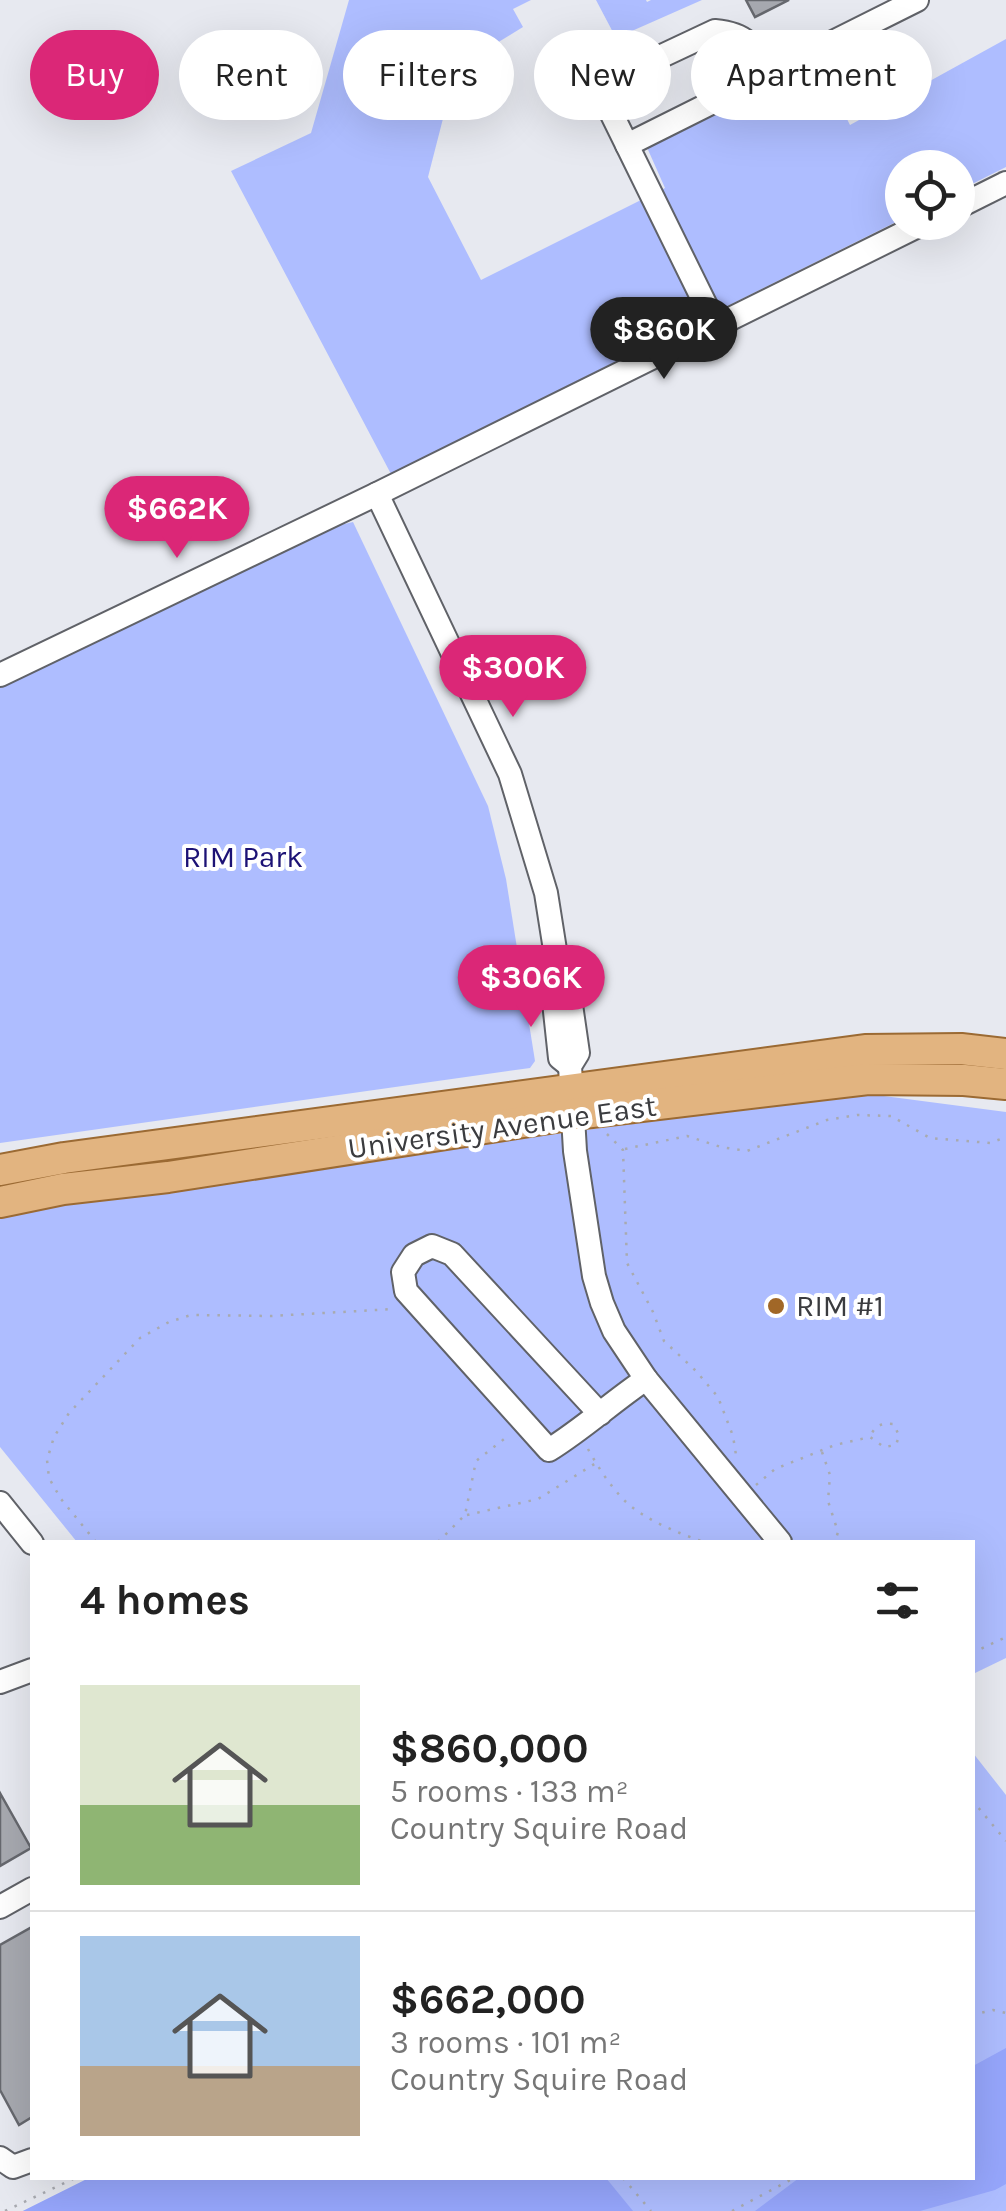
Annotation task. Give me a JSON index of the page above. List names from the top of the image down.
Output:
{
  "streets": {
    "main road": ["University Avenue East"]
  },
  "parks": ["RIM Park"],
  "places": ["RIM #1"],
  "page": {
    "chip": [
      "Buy",
      "Rent",
      "Filters",
      "New",
      "Apartment"
    ],
    "price": [
      "$860K",
      "$662K",
      "$300K",
      "$306K"
    ],
    "heading": "4 homes",
    "list": [
      {
        "name": "$860,000",
        "note": "5 rooms · 133 m² · Country Squire Road"
      },
      {
        "name": "$662,000",
        "note": "3 rooms · 101 m² · Country Squire Road"
      }
    ]
  }
}
